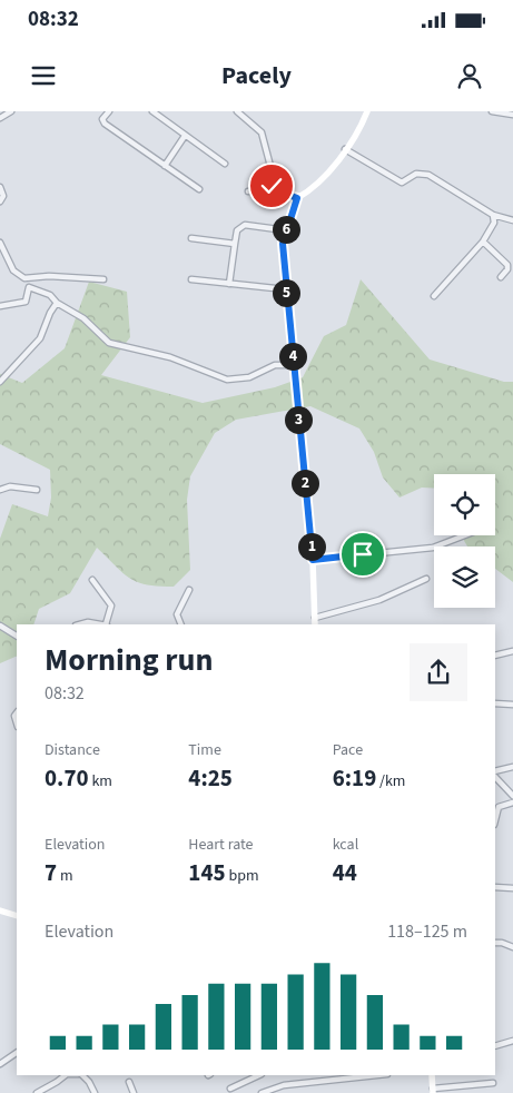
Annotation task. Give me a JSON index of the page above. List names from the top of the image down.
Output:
{
  "page": {
    "status": "08:32",
    "header": "Pacely",
    "pins": [
      "6",
      "5",
      "4",
      "3",
      "2",
      "1"
    ],
    "heading": ["Morning run", "08:32"],
    "stats": [
      ["Distance", "0.70 km"],
      ["Time", "4:25"],
      ["Pace", "6:19 /km"],
      ["Elevation", "7 m"],
      ["Heart rate", "145 bpm"],
      ["kcal", "44"]
    ],
    "chart": ["Elevation", "118–125 m"]
  }
}
